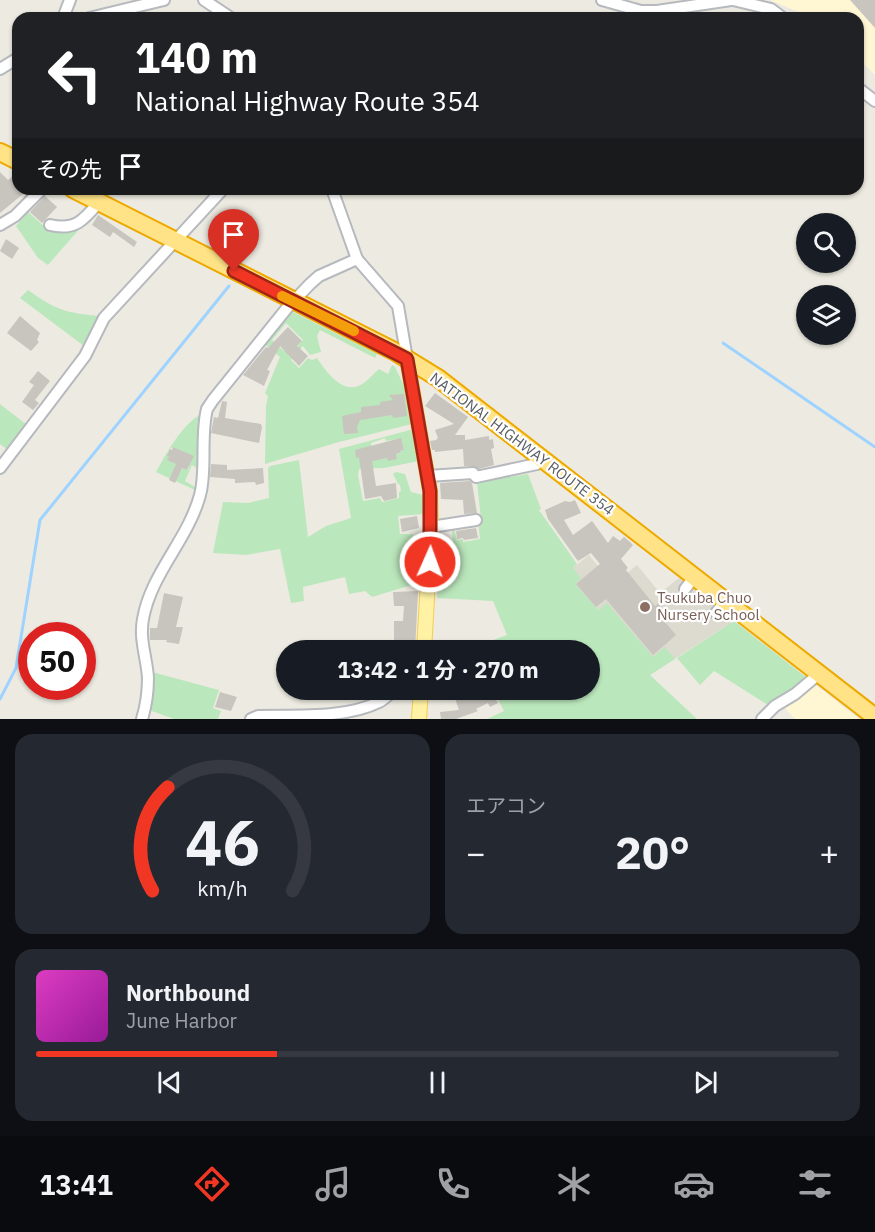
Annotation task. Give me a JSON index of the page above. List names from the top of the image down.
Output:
{
  "streets": {
    "highway": ["NATIONAL HIGHWAY ROUTE 354"]
  },
  "places": ["Tsukuba Chuo Nursery School"],
  "page": {
    "turn": ["140 m", "National Highway Route 354"],
    "then": "その先",
    "limit": "50",
    "trip": "13:42 · 1 分 · 270 m",
    "tile": "エアコン",
    "heat": ["−", "20°", "+"],
    "song": ["Northbound", "June Harbor"],
    "tabs": "13:41",
    "gauge": ["46", "km/h"]
  }
}
